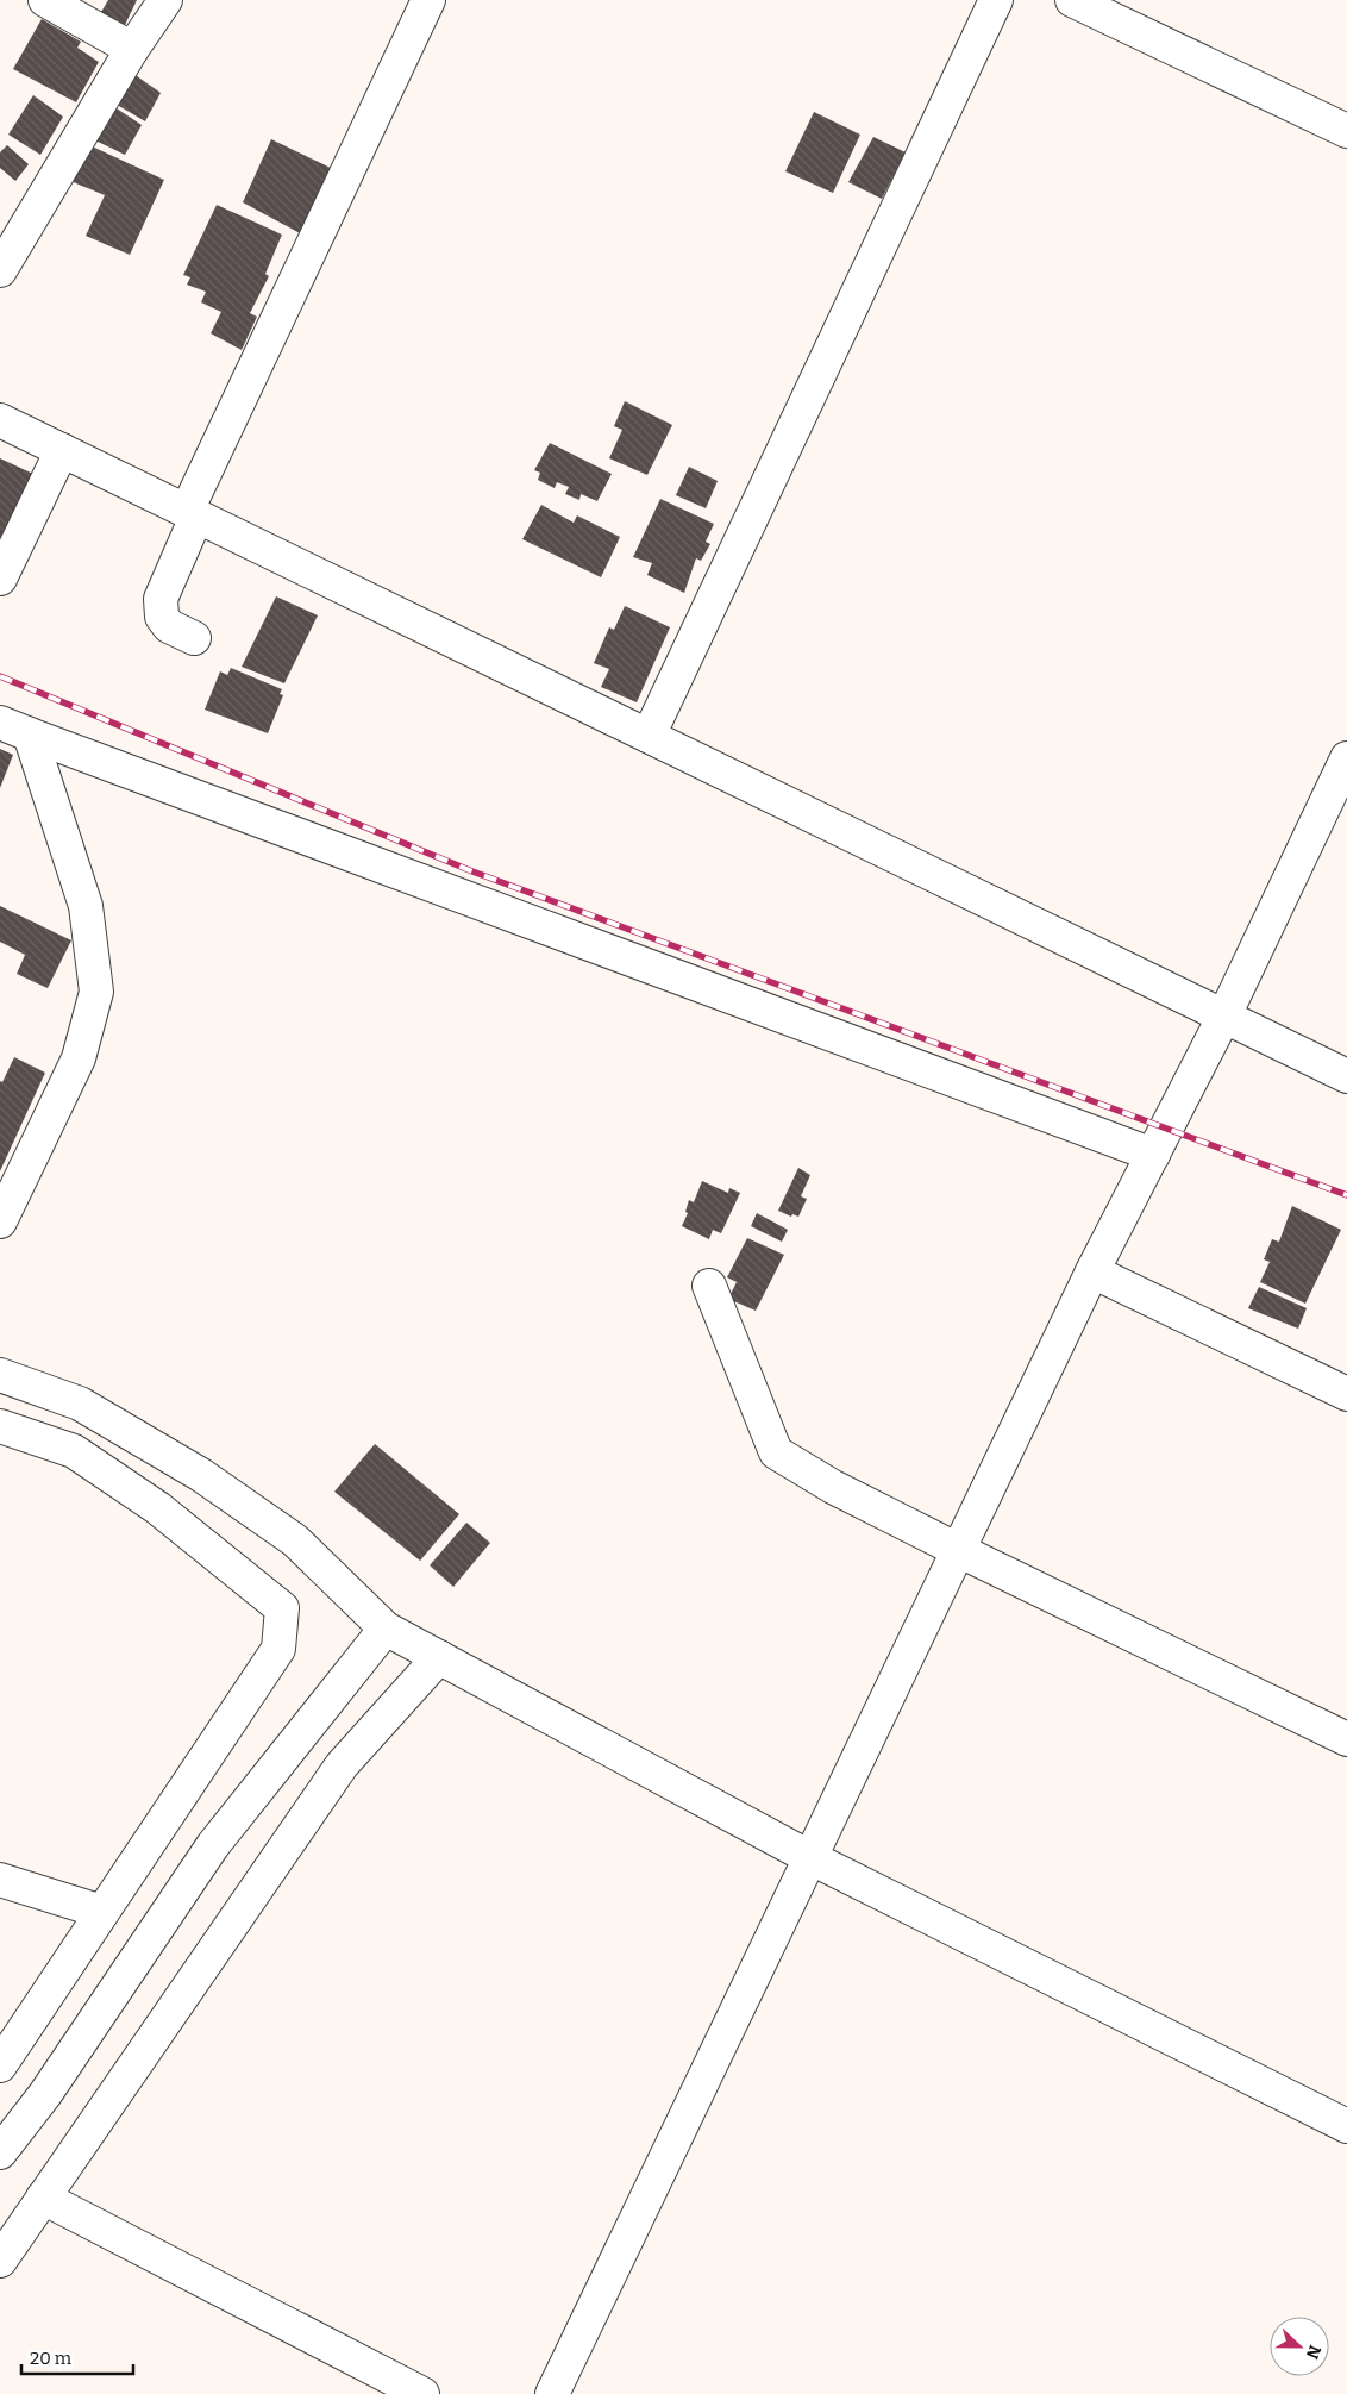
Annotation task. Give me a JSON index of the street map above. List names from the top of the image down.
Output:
{
  "scale_bar": "20 m",
  "north": "right"
}
